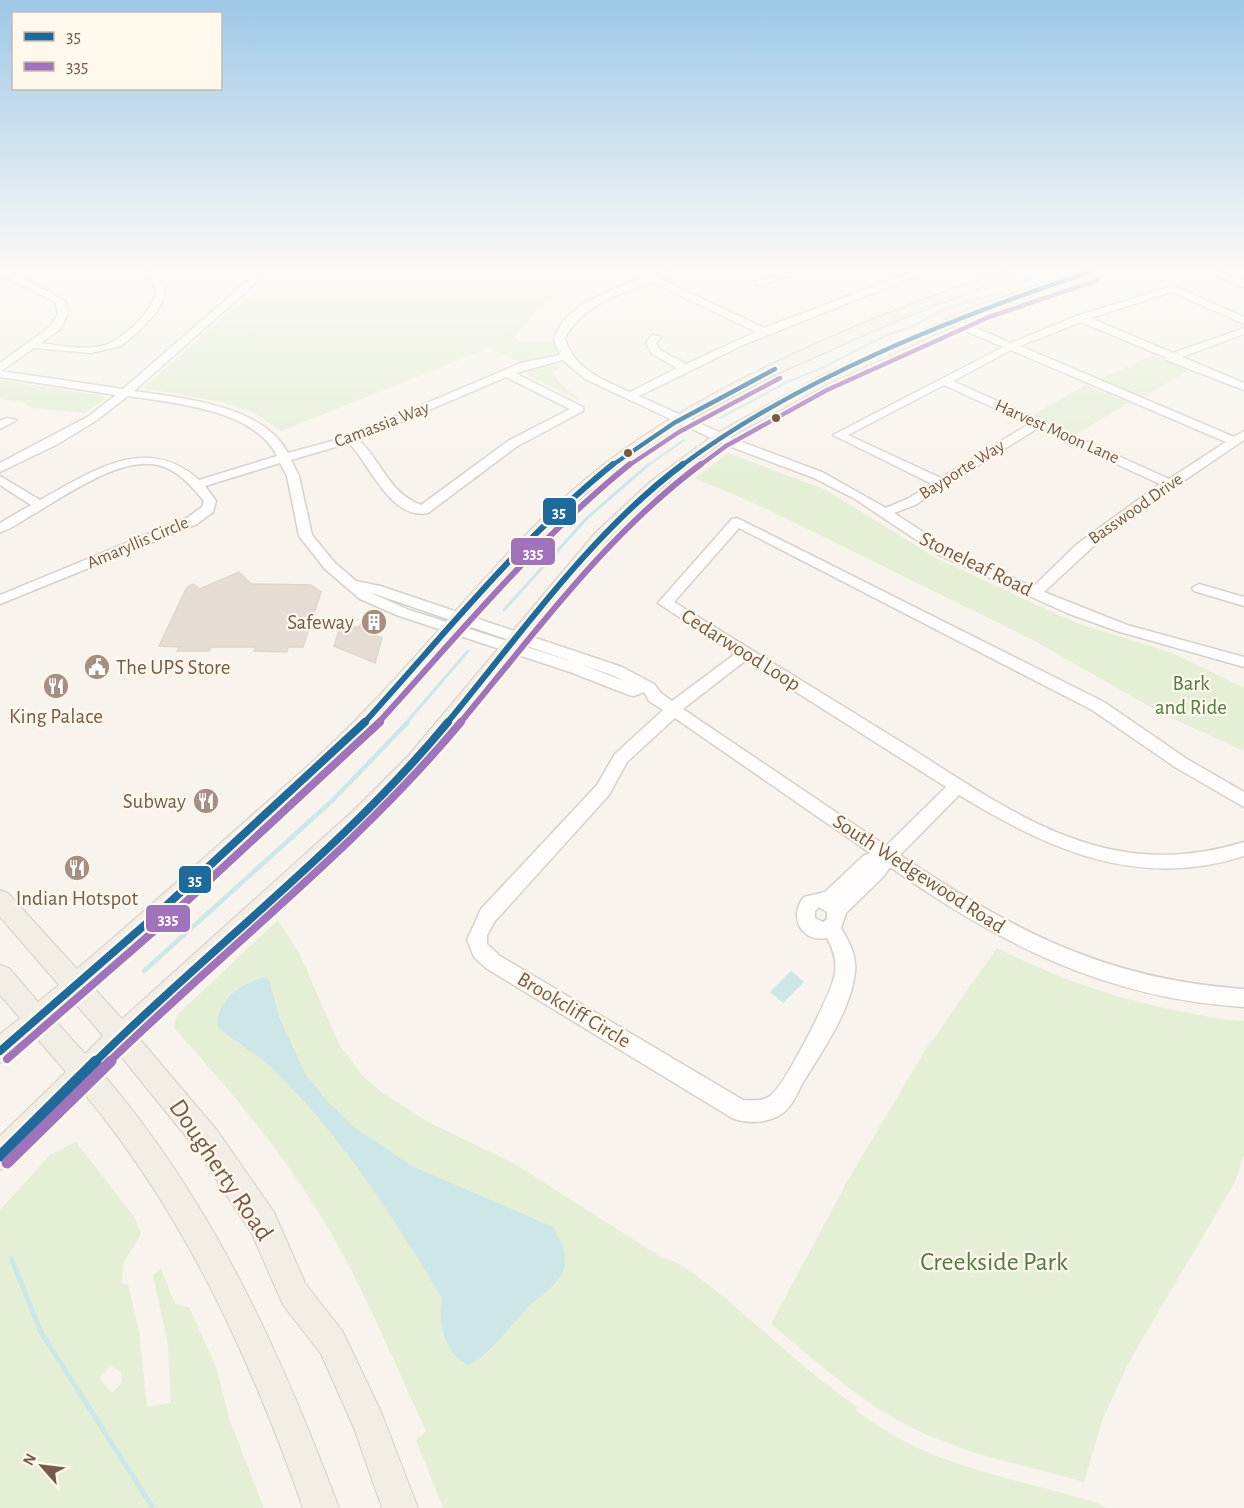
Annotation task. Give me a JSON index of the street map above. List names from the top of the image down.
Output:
{
  "streets": {
    "main road": ["Dougherty Road"],
    "street": [
      "Camassia Way",
      "Harvest Moon Lane",
      "Bayporte Way",
      "Basswood Drive",
      "Amaryllis Circle",
      "Stoneleaf Road",
      "Cedarwood Loop",
      "South Wedgewood Road",
      "Brookcliff Circle"
    ]
  },
  "crossings": [
    ["Camassia Way", "Amaryllis Circle"],
    ["Camassia Way", "Stoneleaf Road"],
    ["Camassia Way", "South Wedgewood Road"],
    ["Harvest Moon Lane", "Bayporte Way"],
    ["Harvest Moon Lane", "Basswood Drive"],
    ["Bayporte Way", "Stoneleaf Road"],
    ["Basswood Drive", "Stoneleaf Road"],
    ["South Wedgewood Road", "Brookcliff Circle"]
  ],
  "parks": ["Bark and Ride", "Creekside Park"],
  "places": {
    "building": ["Safeway"],
    "public building": ["The UPS Store"],
    "restaurant": ["King Palace", "Subway", "Indian Hotspot"]
  },
  "lines": ["transit line 35", "transit line 335"],
  "legend": ["35", "335"],
  "north": "top left"
}
